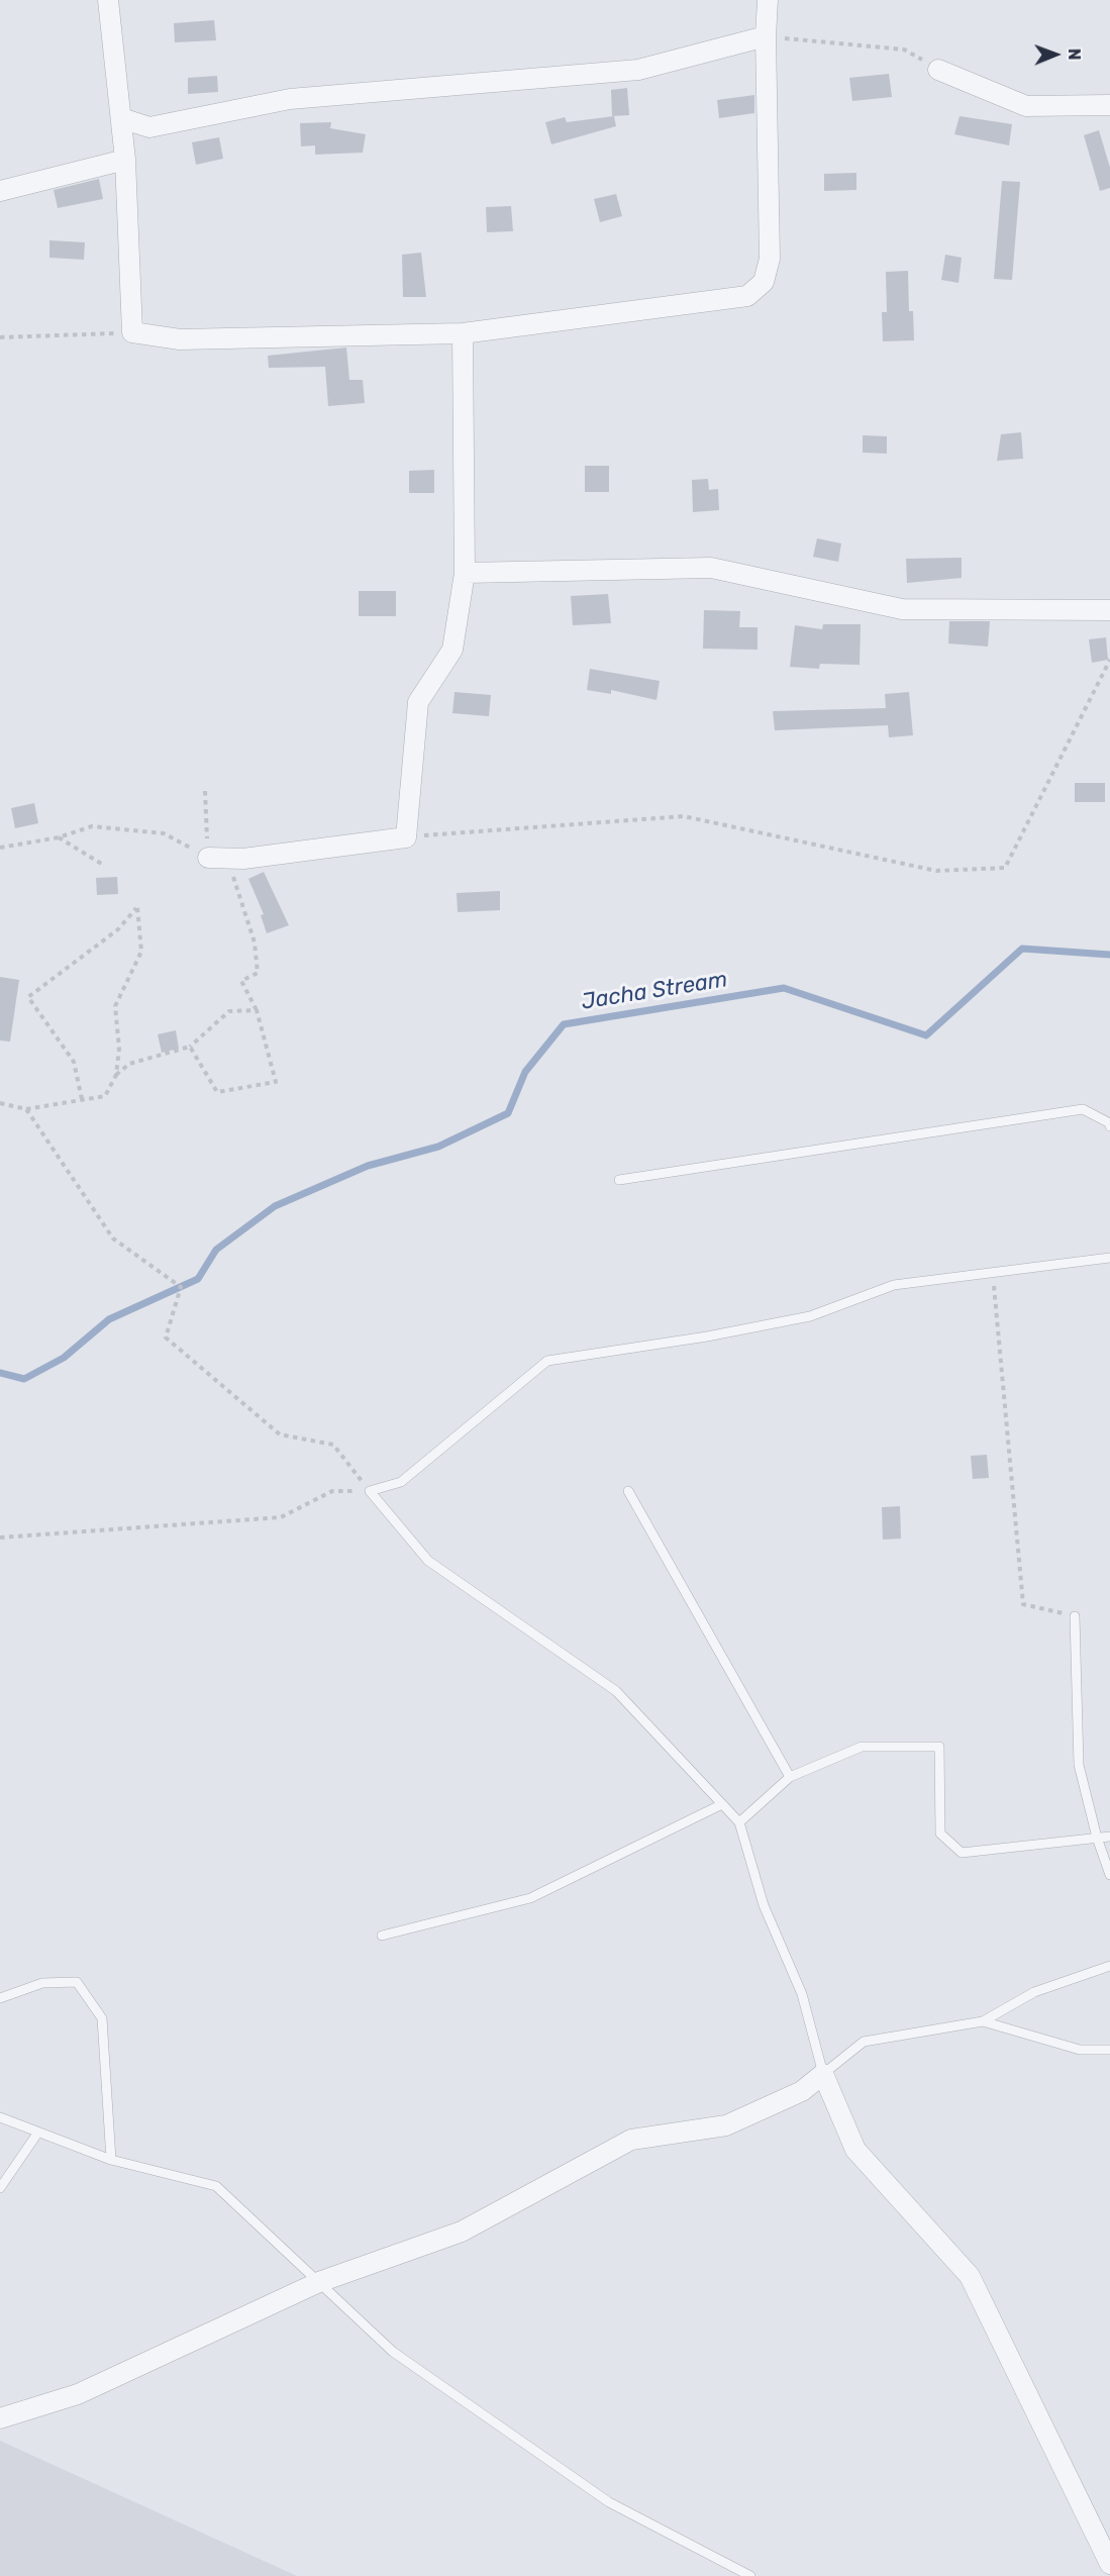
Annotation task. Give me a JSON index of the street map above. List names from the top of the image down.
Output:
{
  "water": ["Jacha Stream"],
  "north": "right"
}
